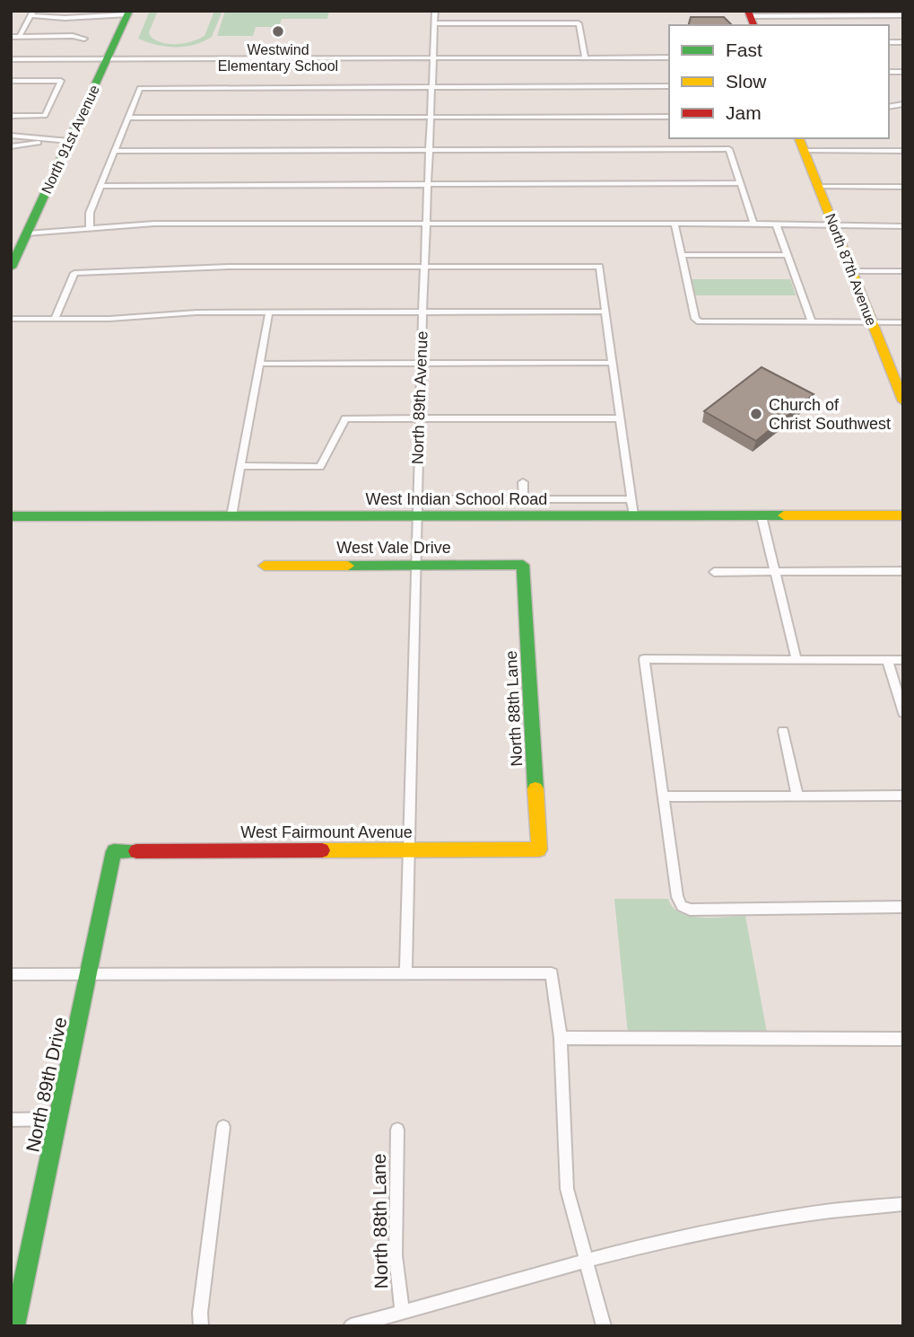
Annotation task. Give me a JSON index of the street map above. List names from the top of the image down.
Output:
{
  "streets": {
    "street": [
      "North 91st Avenue",
      "North 87th Avenue",
      "North 89th Avenue",
      "West Indian School Road",
      "West Vale Drive",
      "North 88th Lane",
      "West Fairmount Avenue",
      "North 89th Drive"
    ]
  },
  "crossings": [
    ["North 89th Avenue", "West Indian School Road"],
    ["North 89th Avenue", "West Vale Drive"],
    ["North 89th Avenue", "West Fairmount Avenue"],
    ["West Vale Drive", "North 88th Lane"],
    ["North 88th Lane", "West Fairmount Avenue"],
    ["West Fairmount Avenue", "North 89th Drive"]
  ],
  "places": ["Westwind Elementary School", "Church of Christ Southwest"],
  "legend": ["Fast", "Slow", "Jam"]
}
